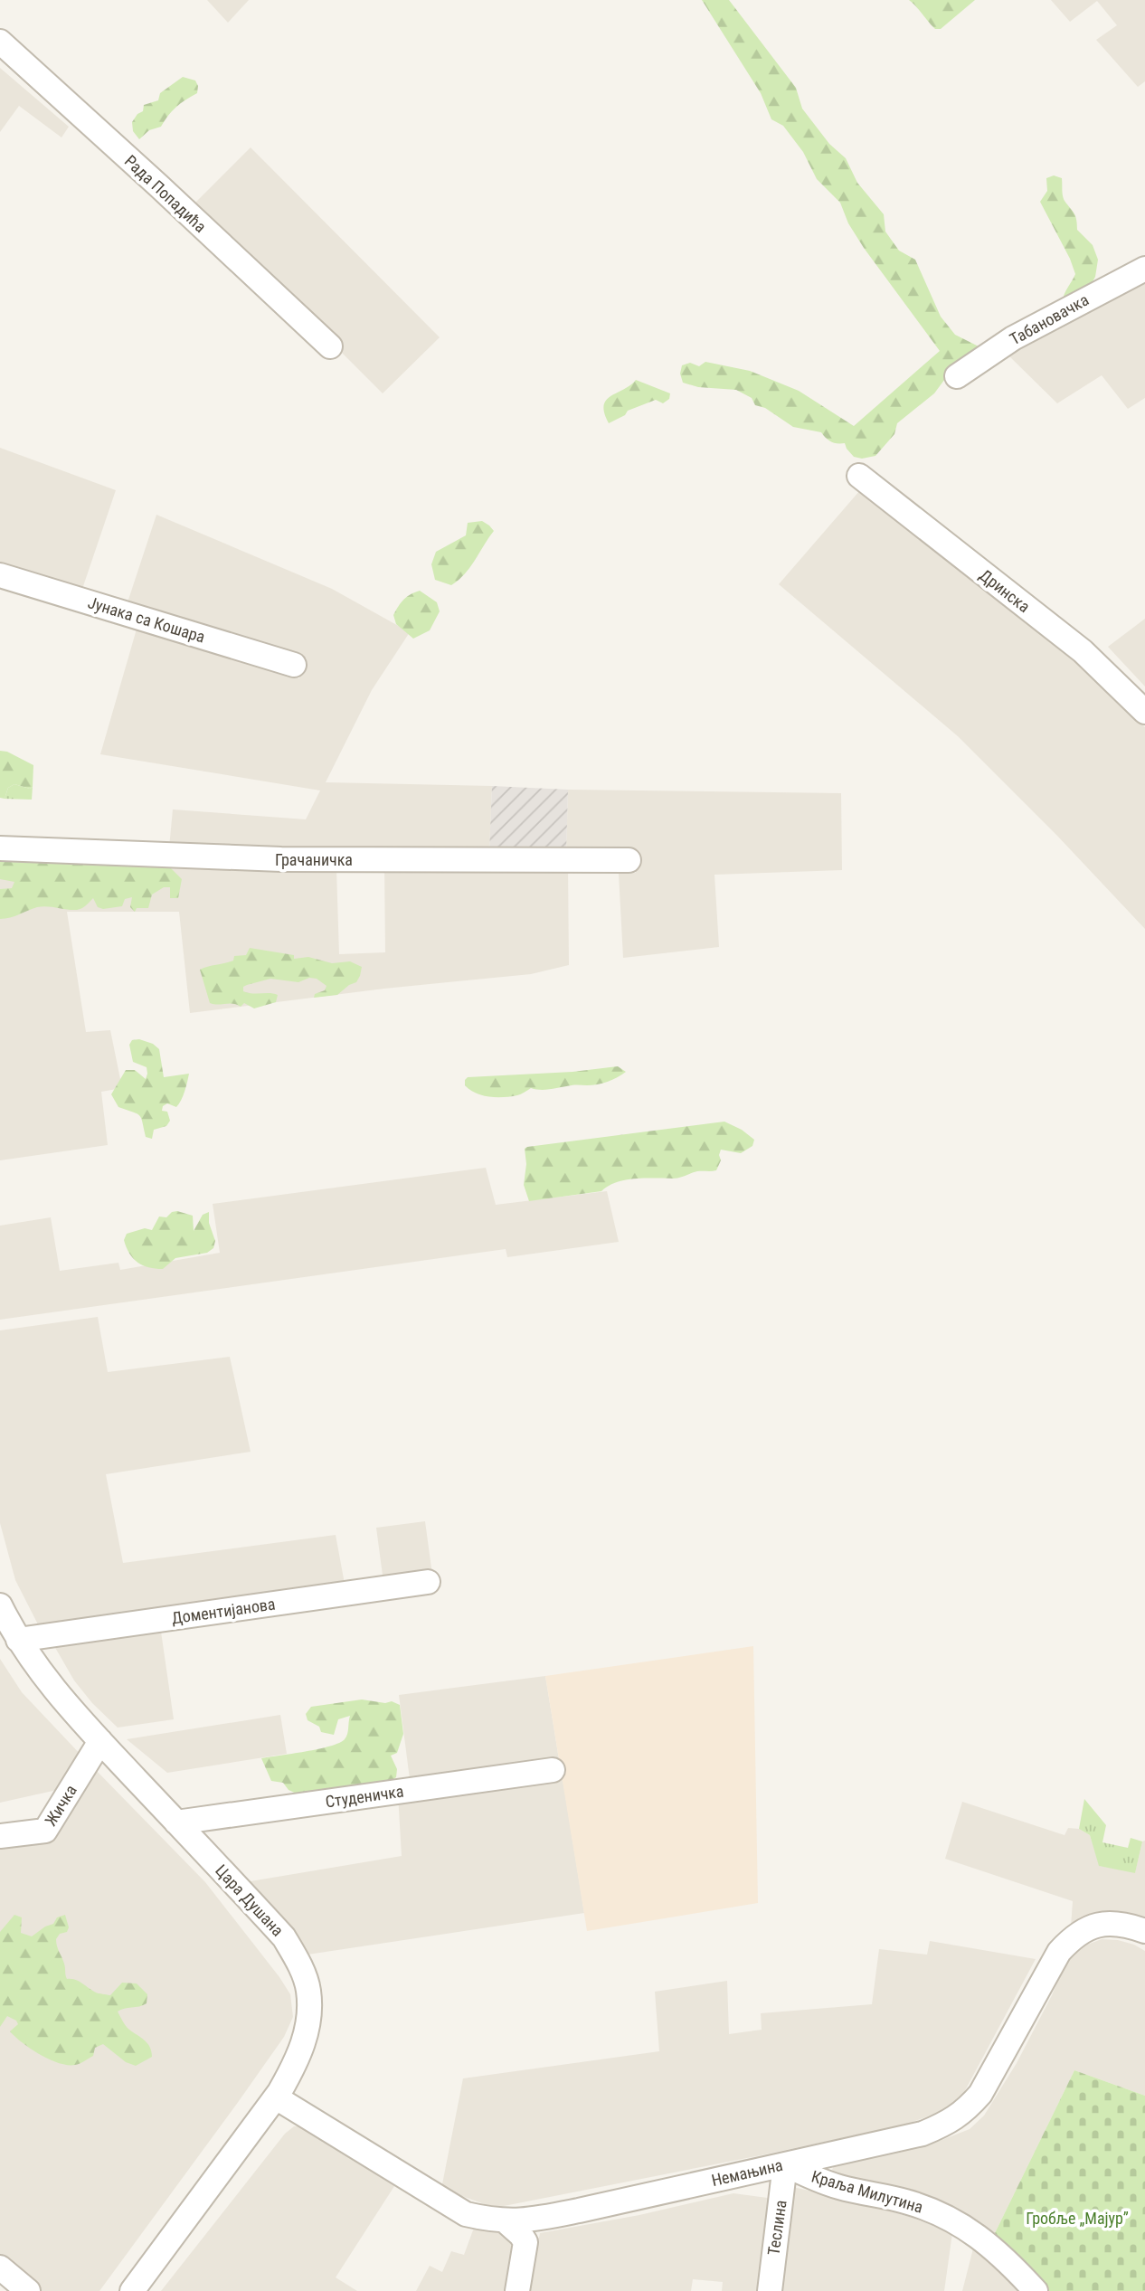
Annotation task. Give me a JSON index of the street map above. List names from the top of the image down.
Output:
{
  "streets": {
    "street": [
      "Рада Попадића",
      "Табановачка",
      "Дринска",
      "Јунака са Кошара",
      "Грачаничка",
      "Доментијанова",
      "Студеничка",
      "Жичка",
      "Цара Душана",
      "Немањина",
      "Краља Милутина",
      "Теслина"
    ]
  },
  "crossings": [
    ["Доментијанова", "Цара Душана"],
    ["Студеничка", "Цара Душана"],
    ["Жичка", "Цара Душана"],
    ["Цара Душана", "Немањина"],
    ["Немањина", "Краља Милутина"],
    ["Немањина", "Теслина"],
    ["Краља Милутина", "Теслина"]
  ],
  "parks": ["Гробље „Мајур”"]
}
